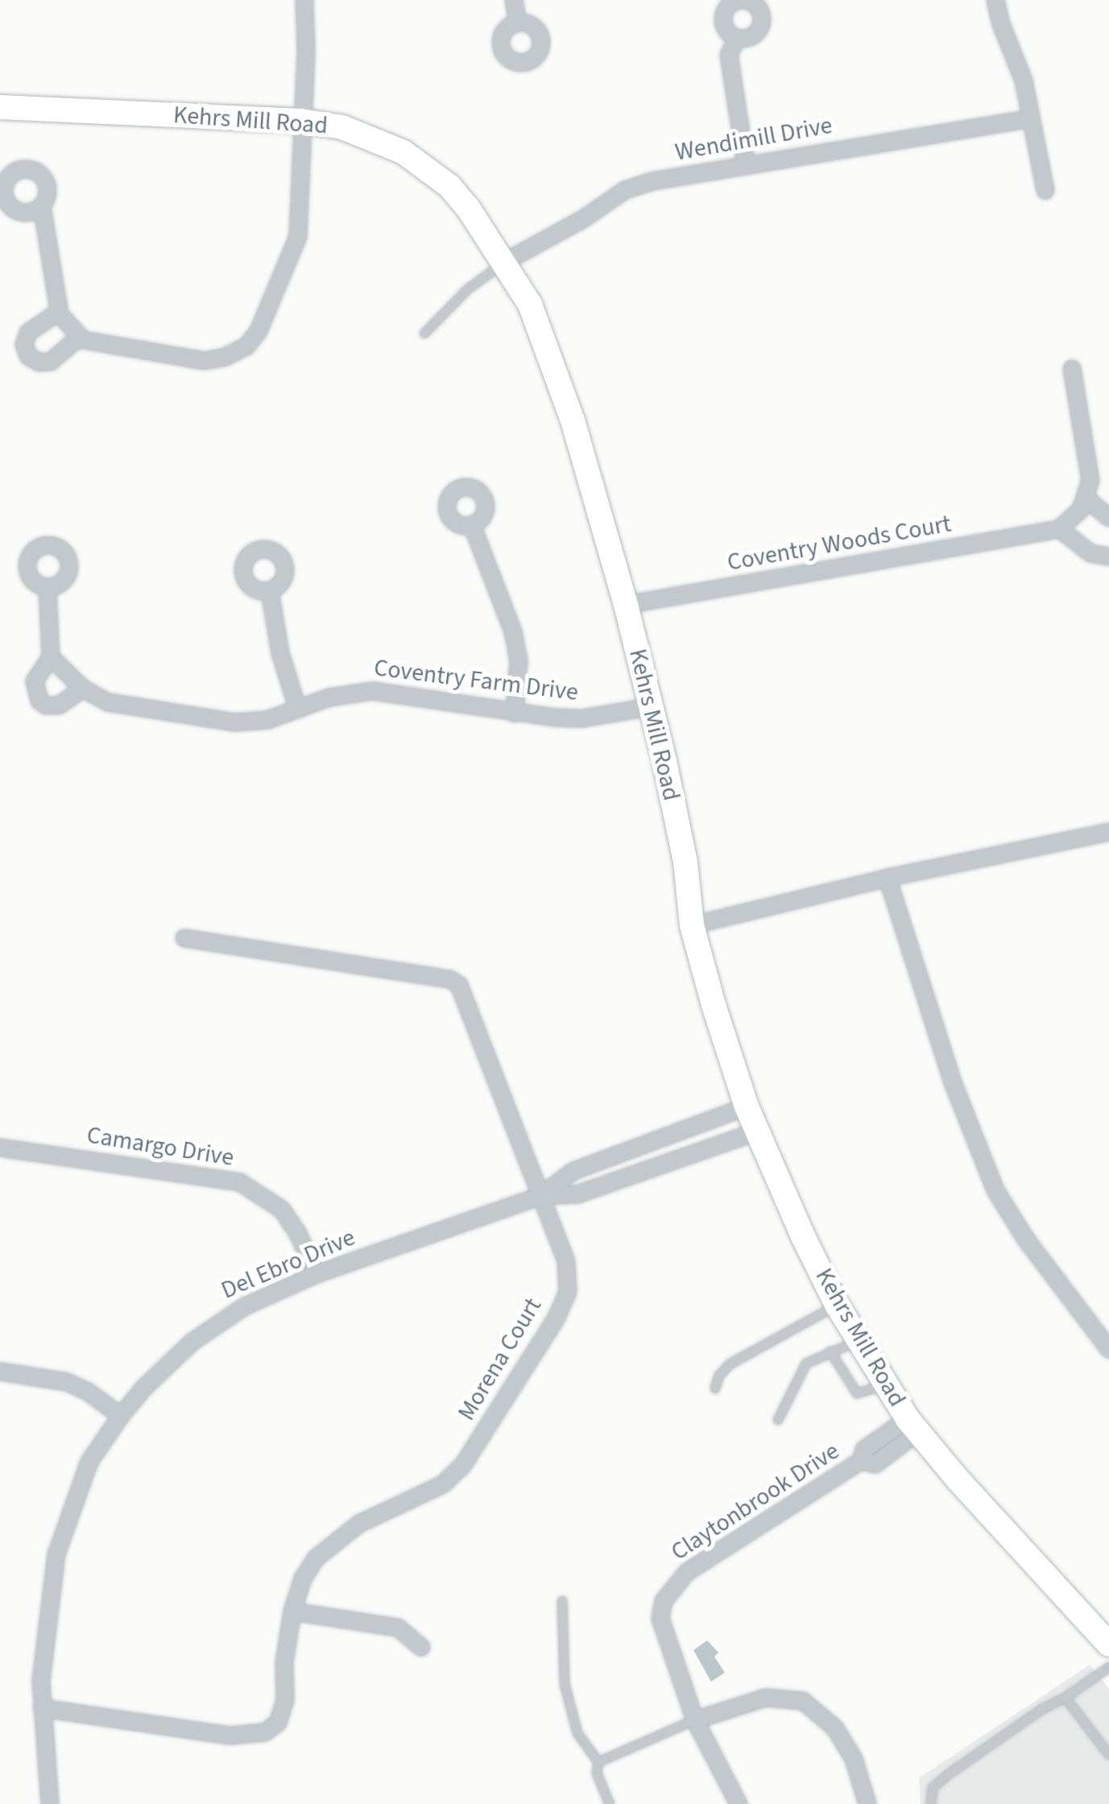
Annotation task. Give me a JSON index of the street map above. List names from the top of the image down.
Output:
{
  "streets": {
    "main road": ["Kehrs Mill Road"],
    "street": [
      "Wendimill Drive",
      "Coventry Woods Court",
      "Coventry Farm Drive",
      "Camargo Drive",
      "Del Ebro Drive",
      "Morena Court",
      "Claytonbrook Drive"
    ]
  },
  "crossings": [
    ["Kehrs Mill Road", "Wendimill Drive"],
    ["Kehrs Mill Road", "Coventry Woods Court"],
    ["Kehrs Mill Road", "Coventry Farm Drive"],
    ["Kehrs Mill Road", "Del Ebro Drive"],
    ["Kehrs Mill Road", "Claytonbrook Drive"],
    ["Camargo Drive", "Del Ebro Drive"],
    ["Del Ebro Drive", "Morena Court"]
  ]
}
